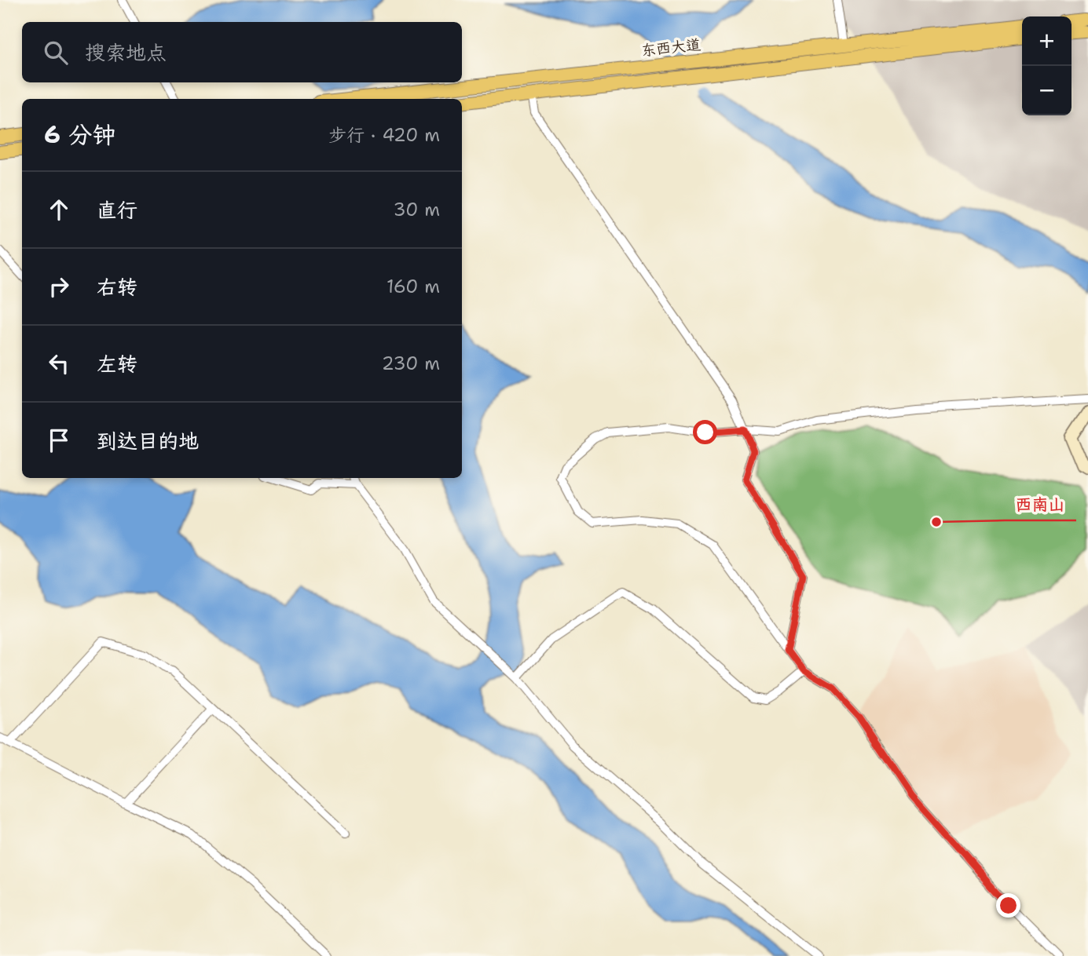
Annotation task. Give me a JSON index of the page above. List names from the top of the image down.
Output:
{
  "streets": {
    "main road": ["东西大道"]
  },
  "places": ["西南山"],
  "page": {
    "map_buttons": ["+", "−"],
    "search": "搜索地点",
    "heading": ["6 分钟", "步行 · 420 m"],
    "list": [
      ["直行", "30 m"],
      ["右转", "160 m"],
      ["左转", "230 m"],
      "到达目的地"
    ]
  }
}
